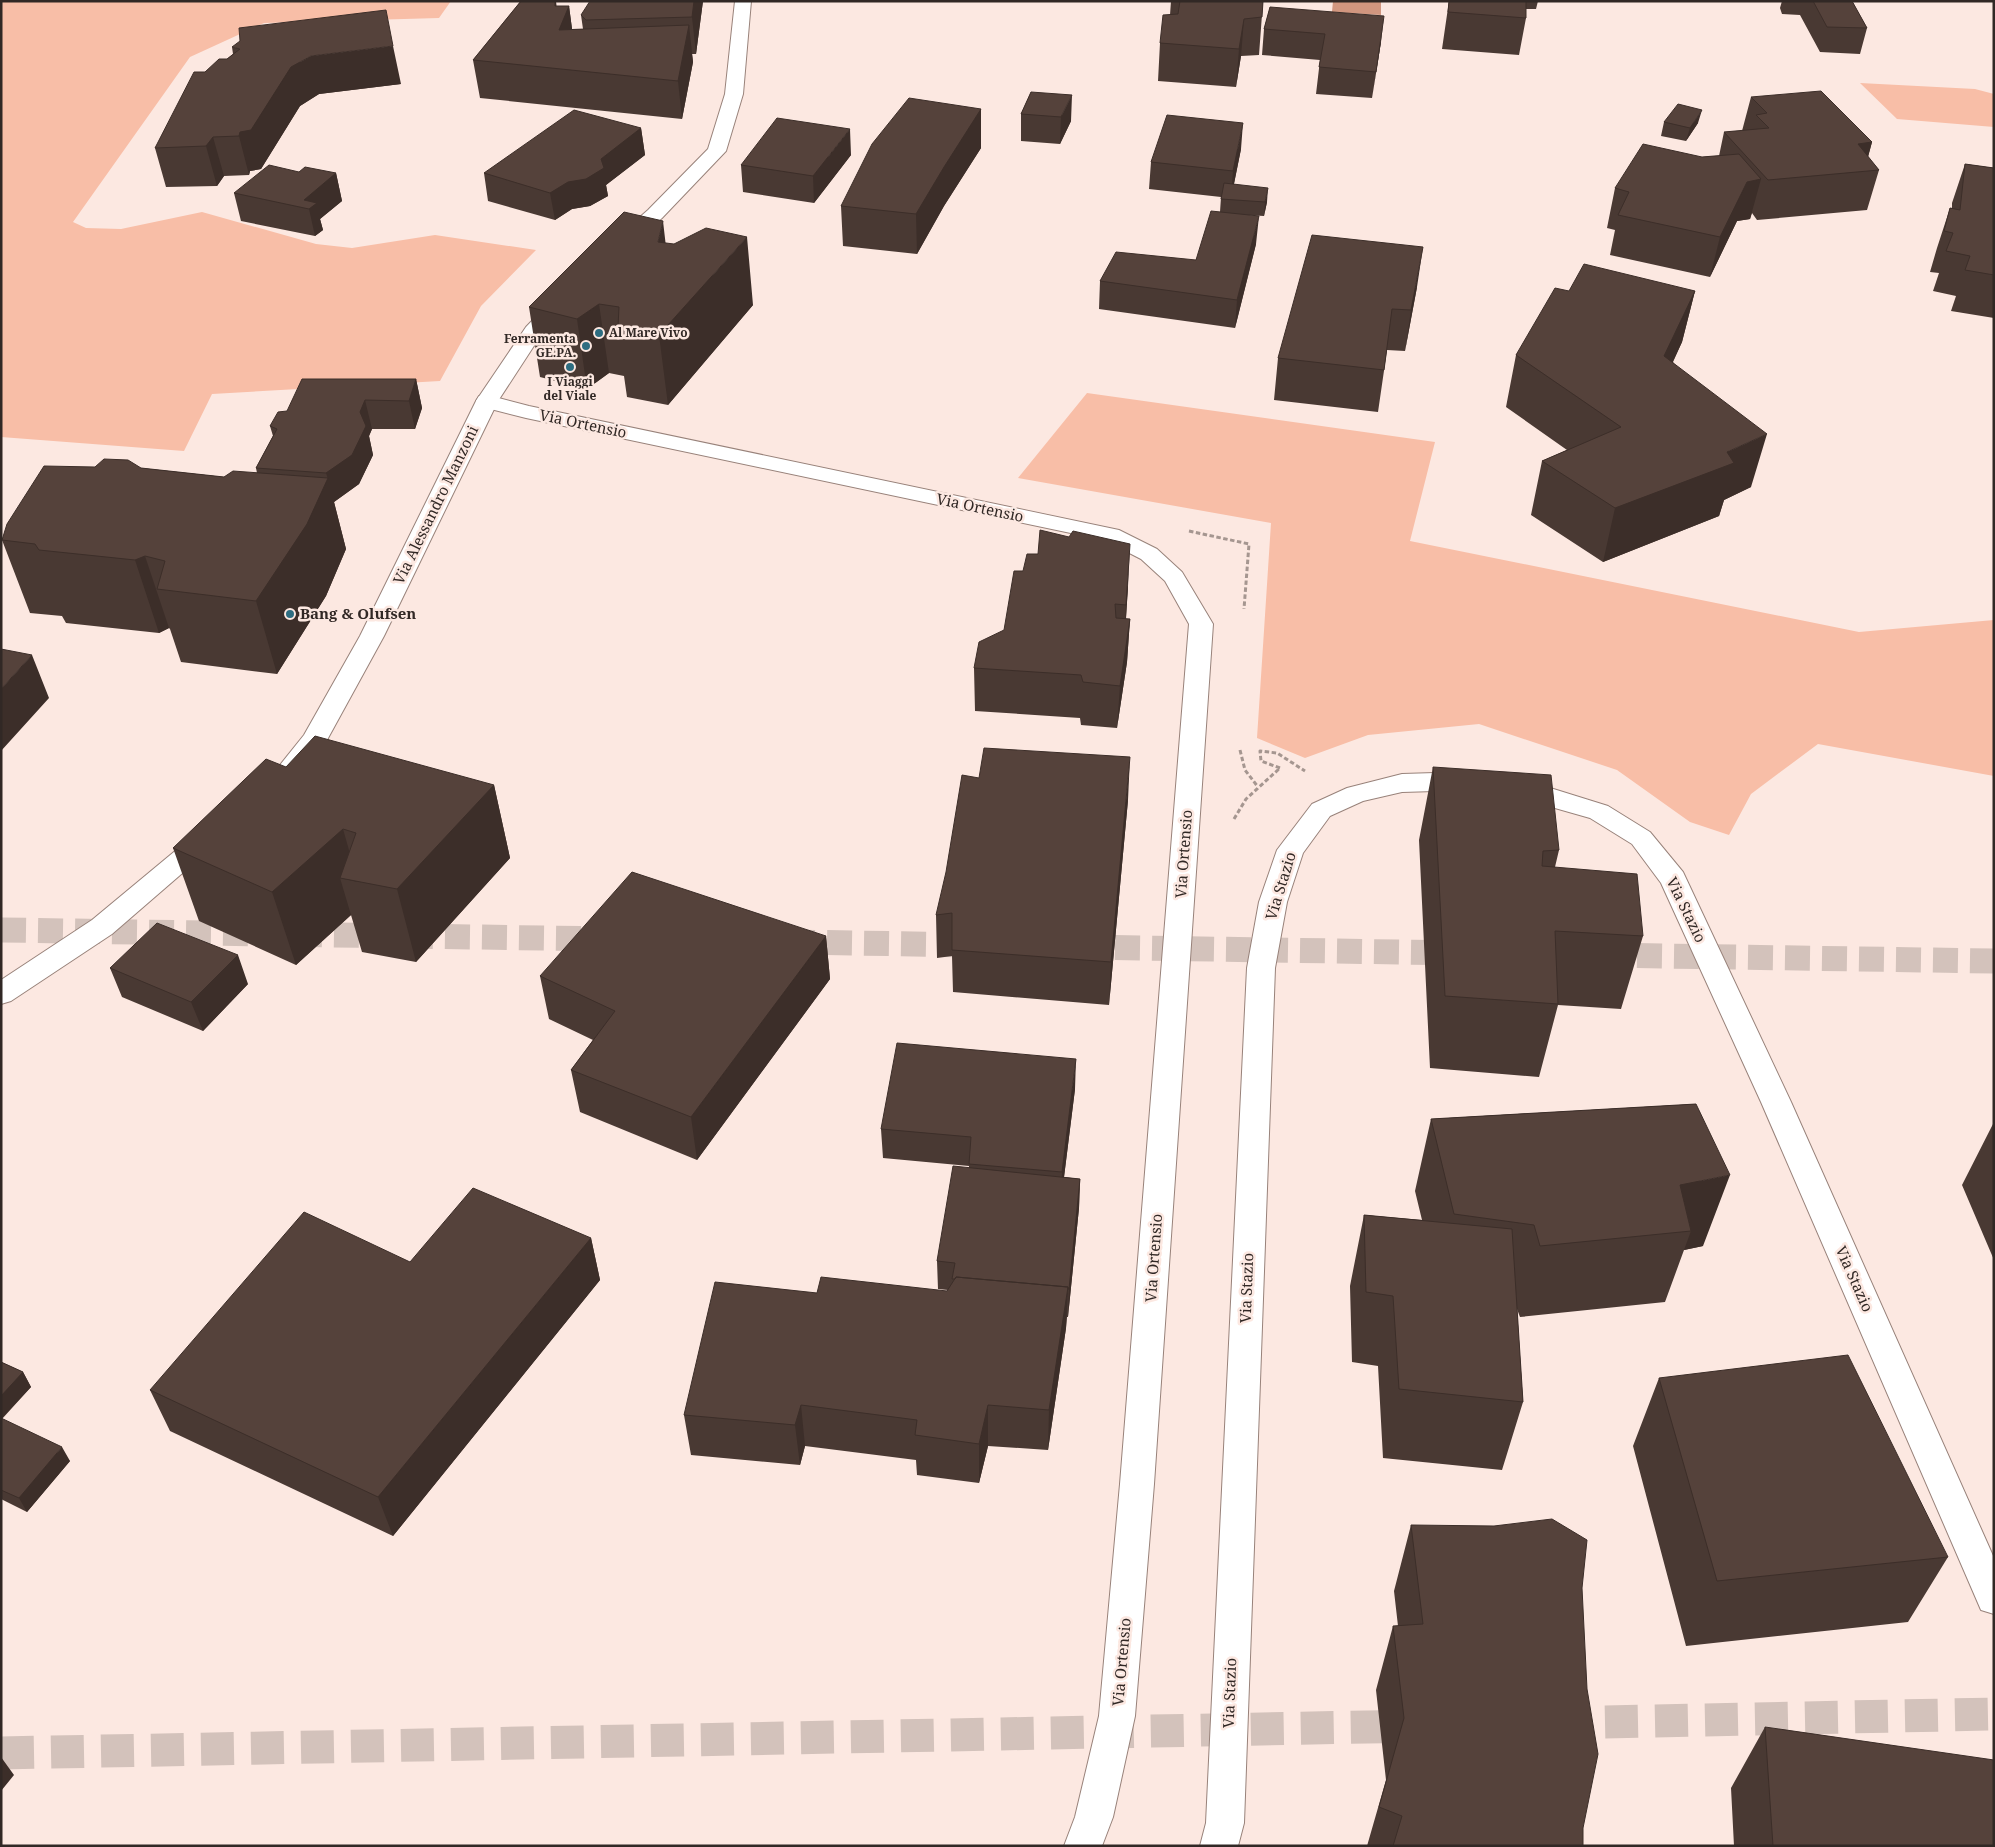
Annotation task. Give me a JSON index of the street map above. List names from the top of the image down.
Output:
{
  "streets": {
    "street": ["Via Ortensio", "Via Alessandro Manzoni", "Via Stazio"]
  },
  "crossings": [
    ["Via Ortensio", "Via Alessandro Manzoni"]
  ],
  "places": [
    "Al Mare Vivo",
    "Ferramenta GE.PA.",
    "I Viaggi del Viale",
    "Bang & Olufsen"
  ]
}
